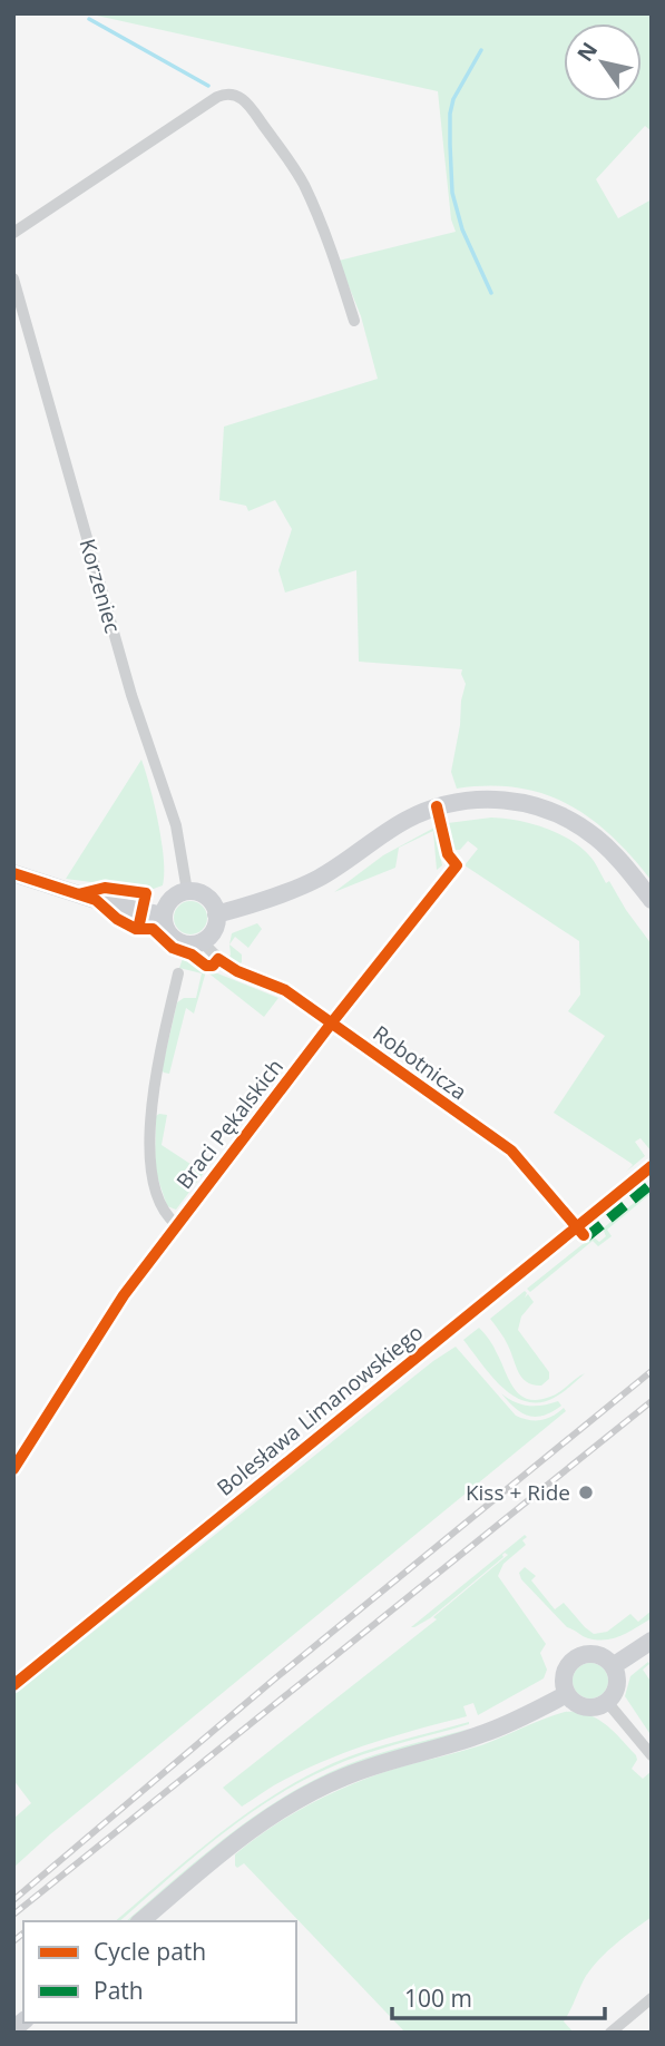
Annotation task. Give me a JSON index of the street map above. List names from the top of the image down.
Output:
{
  "streets": {
    "street": [
      "Korzeniec",
      "Robotnicza",
      "Braci Pękalskich",
      "Bolesława Limanowskiego"
    ]
  },
  "crossings": [
    ["Korzeniec", "Robotnicza"],
    ["Robotnicza", "Braci Pękalskich"],
    ["Robotnicza", "Bolesława Limanowskiego"]
  ],
  "places": ["Kiss + Ride"],
  "legend": ["Cycle path", "Path"],
  "scale_bar": "100 m",
  "north": "top left"
}
